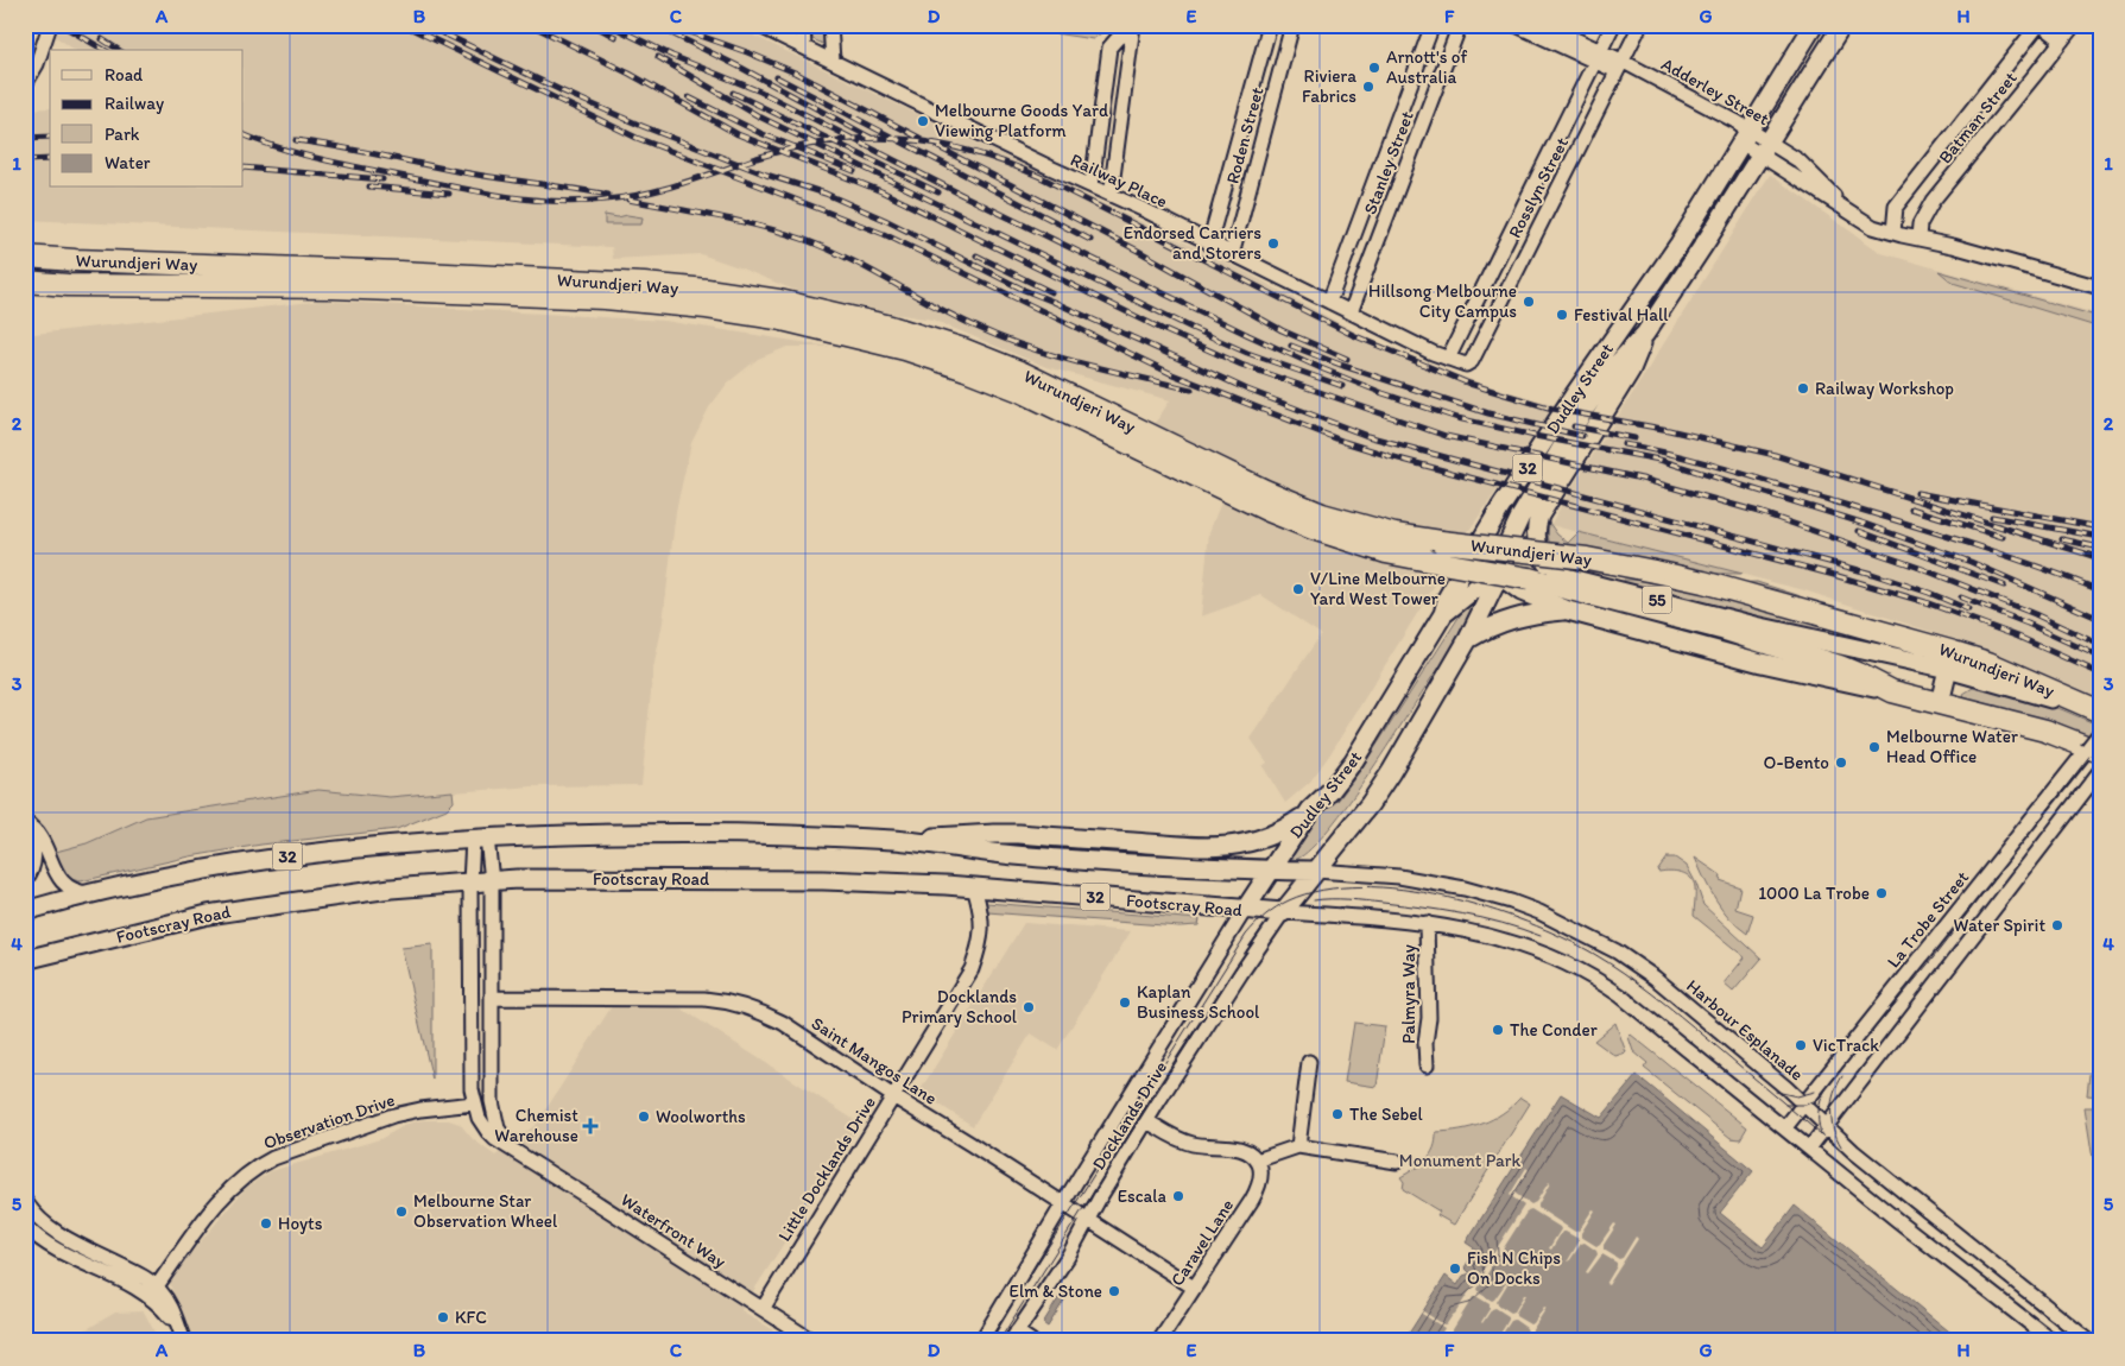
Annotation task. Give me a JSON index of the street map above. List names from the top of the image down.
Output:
{
  "streets": {
    "highway": ["Wurundjeri Way", "55"],
    "main road": ["Dudley Street", "32", "Footscray Road"],
    "street": [
      "Adderley Street",
      "Batman Street",
      "Roden Street",
      "Stanley Street",
      "Railway Place",
      "Rosslyn Street",
      "La Trobe Street",
      "Palmyra Way",
      "Harbour Esplanade",
      "Saint Mangos Lane",
      "Docklands Drive",
      "Observation Drive",
      "Little Docklands Drive",
      "Waterfront Way",
      "Caravel Lane"
    ]
  },
  "crossings": [
    ["Adderley Street", "Batman Street"],
    ["Adderley Street", "Rosslyn Street"],
    ["Adderley Street", "Dudley Street"],
    ["Roden Street", "Railway Place"],
    ["Stanley Street", "Railway Place"],
    ["Railway Place", "Rosslyn Street"],
    ["Wurundjeri Way", "Dudley Street"],
    ["Wurundjeri Way", "55"],
    ["Dudley Street", "32"],
    ["Dudley Street", "55"],
    ["Dudley Street", "Footscray Road"],
    ["Dudley Street", "Harbour Esplanade"],
    ["Dudley Street", "Docklands Drive"],
    ["32", "Footscray Road"],
    ["32", "Harbour Esplanade"],
    ["32", "Docklands Drive"],
    ["Footscray Road", "Harbour Esplanade"],
    ["Footscray Road", "Docklands Drive"],
    ["Footscray Road", "Little Docklands Drive"],
    ["Footscray Road", "Waterfront Way"],
    ["La Trobe Street", "Harbour Esplanade"],
    ["Saint Mangos Lane", "Docklands Drive"],
    ["Saint Mangos Lane", "Little Docklands Drive"],
    ["Saint Mangos Lane", "Waterfront Way"],
    ["Saint Mangos Lane", "Caravel Lane"],
    ["Observation Drive", "Waterfront Way"],
    ["Little Docklands Drive", "Waterfront Way"]
  ],
  "parks": ["Monument Park"],
  "places": {
    "other": [
      "Arnott's of Australia",
      "Riviera Fabrics",
      "Melbourne Goods Yard Viewing Platform",
      "Endorsed Carriers and Storers",
      "Hillsong Melbourne City Campus",
      "Festival Hall",
      "Railway Workshop",
      "V/Line Melbourne Yard West Tower",
      "Melbourne Water Head Office",
      "O-Bento",
      "1000 La Trobe",
      "Water Spirit",
      "Kaplan Business School",
      "Docklands Primary School",
      "The Conder",
      "VicTrack",
      "The Sebel",
      "Woolworths",
      "Escala",
      "Melbourne Star Observation Wheel",
      "Hoyts",
      "Fish N Chips On Docks",
      "Elm & Stone",
      "KFC"
    ],
    "health": ["Chemist Warehouse"]
  },
  "legend": [
    "Road",
    "Railway",
    "Park",
    "Water"
  ],
  "grid": {
    "columns": [
      "A",
      "B",
      "C",
      "D",
      "E",
      "F",
      "G",
      "H"
    ],
    "rows": [
      "1",
      "2",
      "3",
      "4",
      "5"
    ]
  }
}
